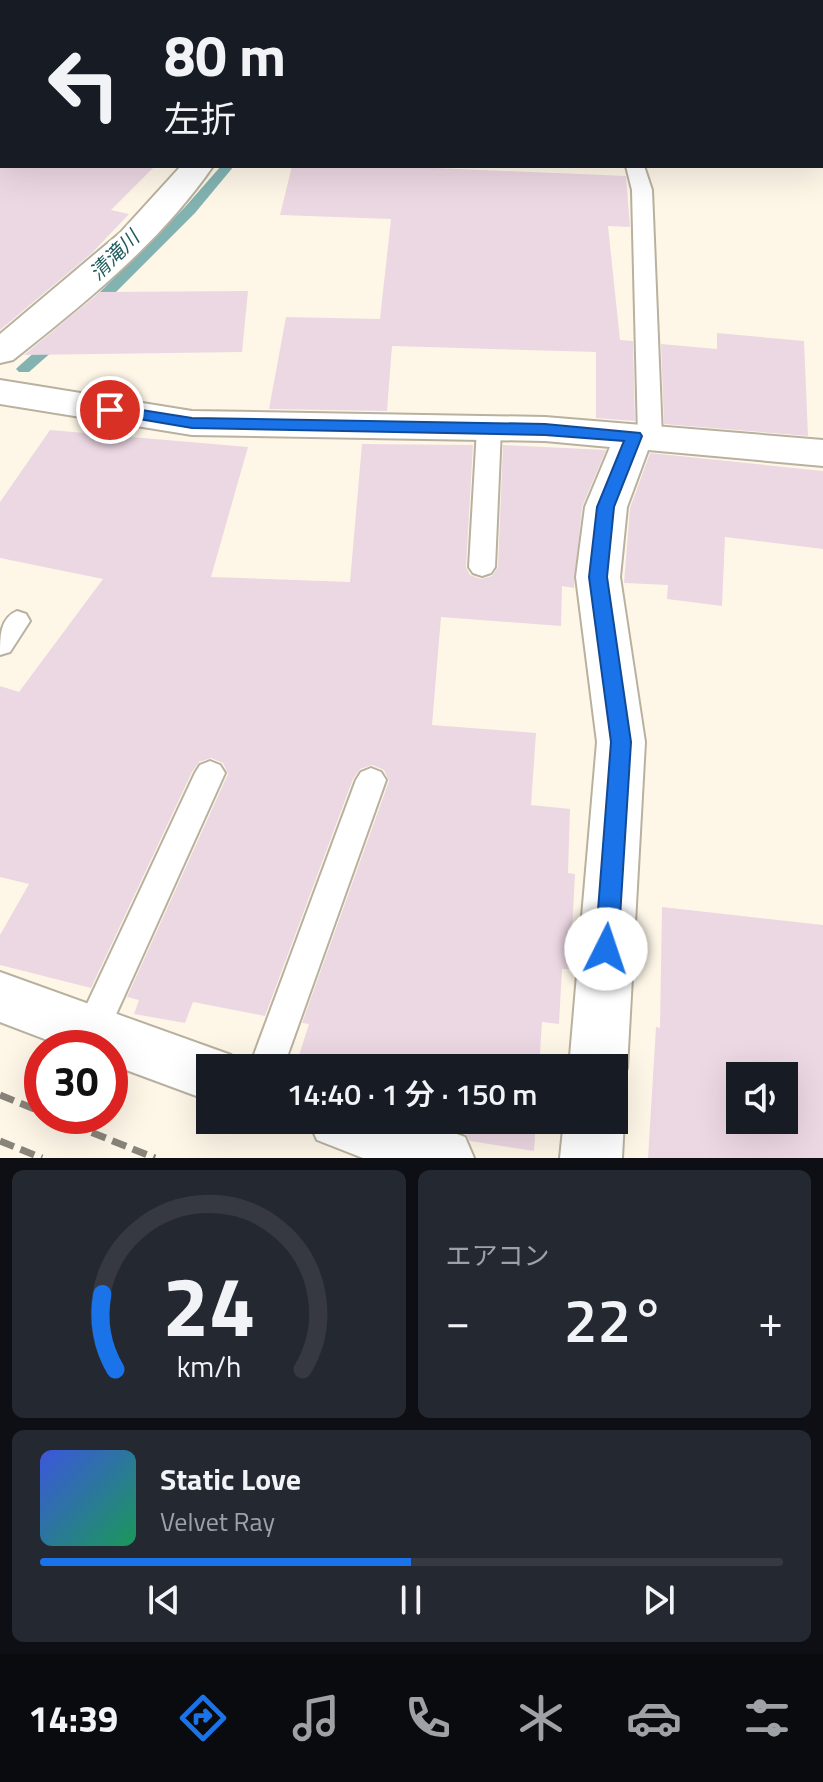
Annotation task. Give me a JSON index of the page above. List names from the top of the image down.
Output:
{
  "water": ["清滝川"],
  "page": {
    "turn": ["80 m", "左折"],
    "limit": "30",
    "trip": "14:40 · 1 分 · 150 m",
    "tile": "エアコン",
    "heat": ["−", "22°", "+"],
    "song": ["Static Love", "Velvet Ray"],
    "tabs": "14:39",
    "gauge": ["24", "km/h"]
  }
}
